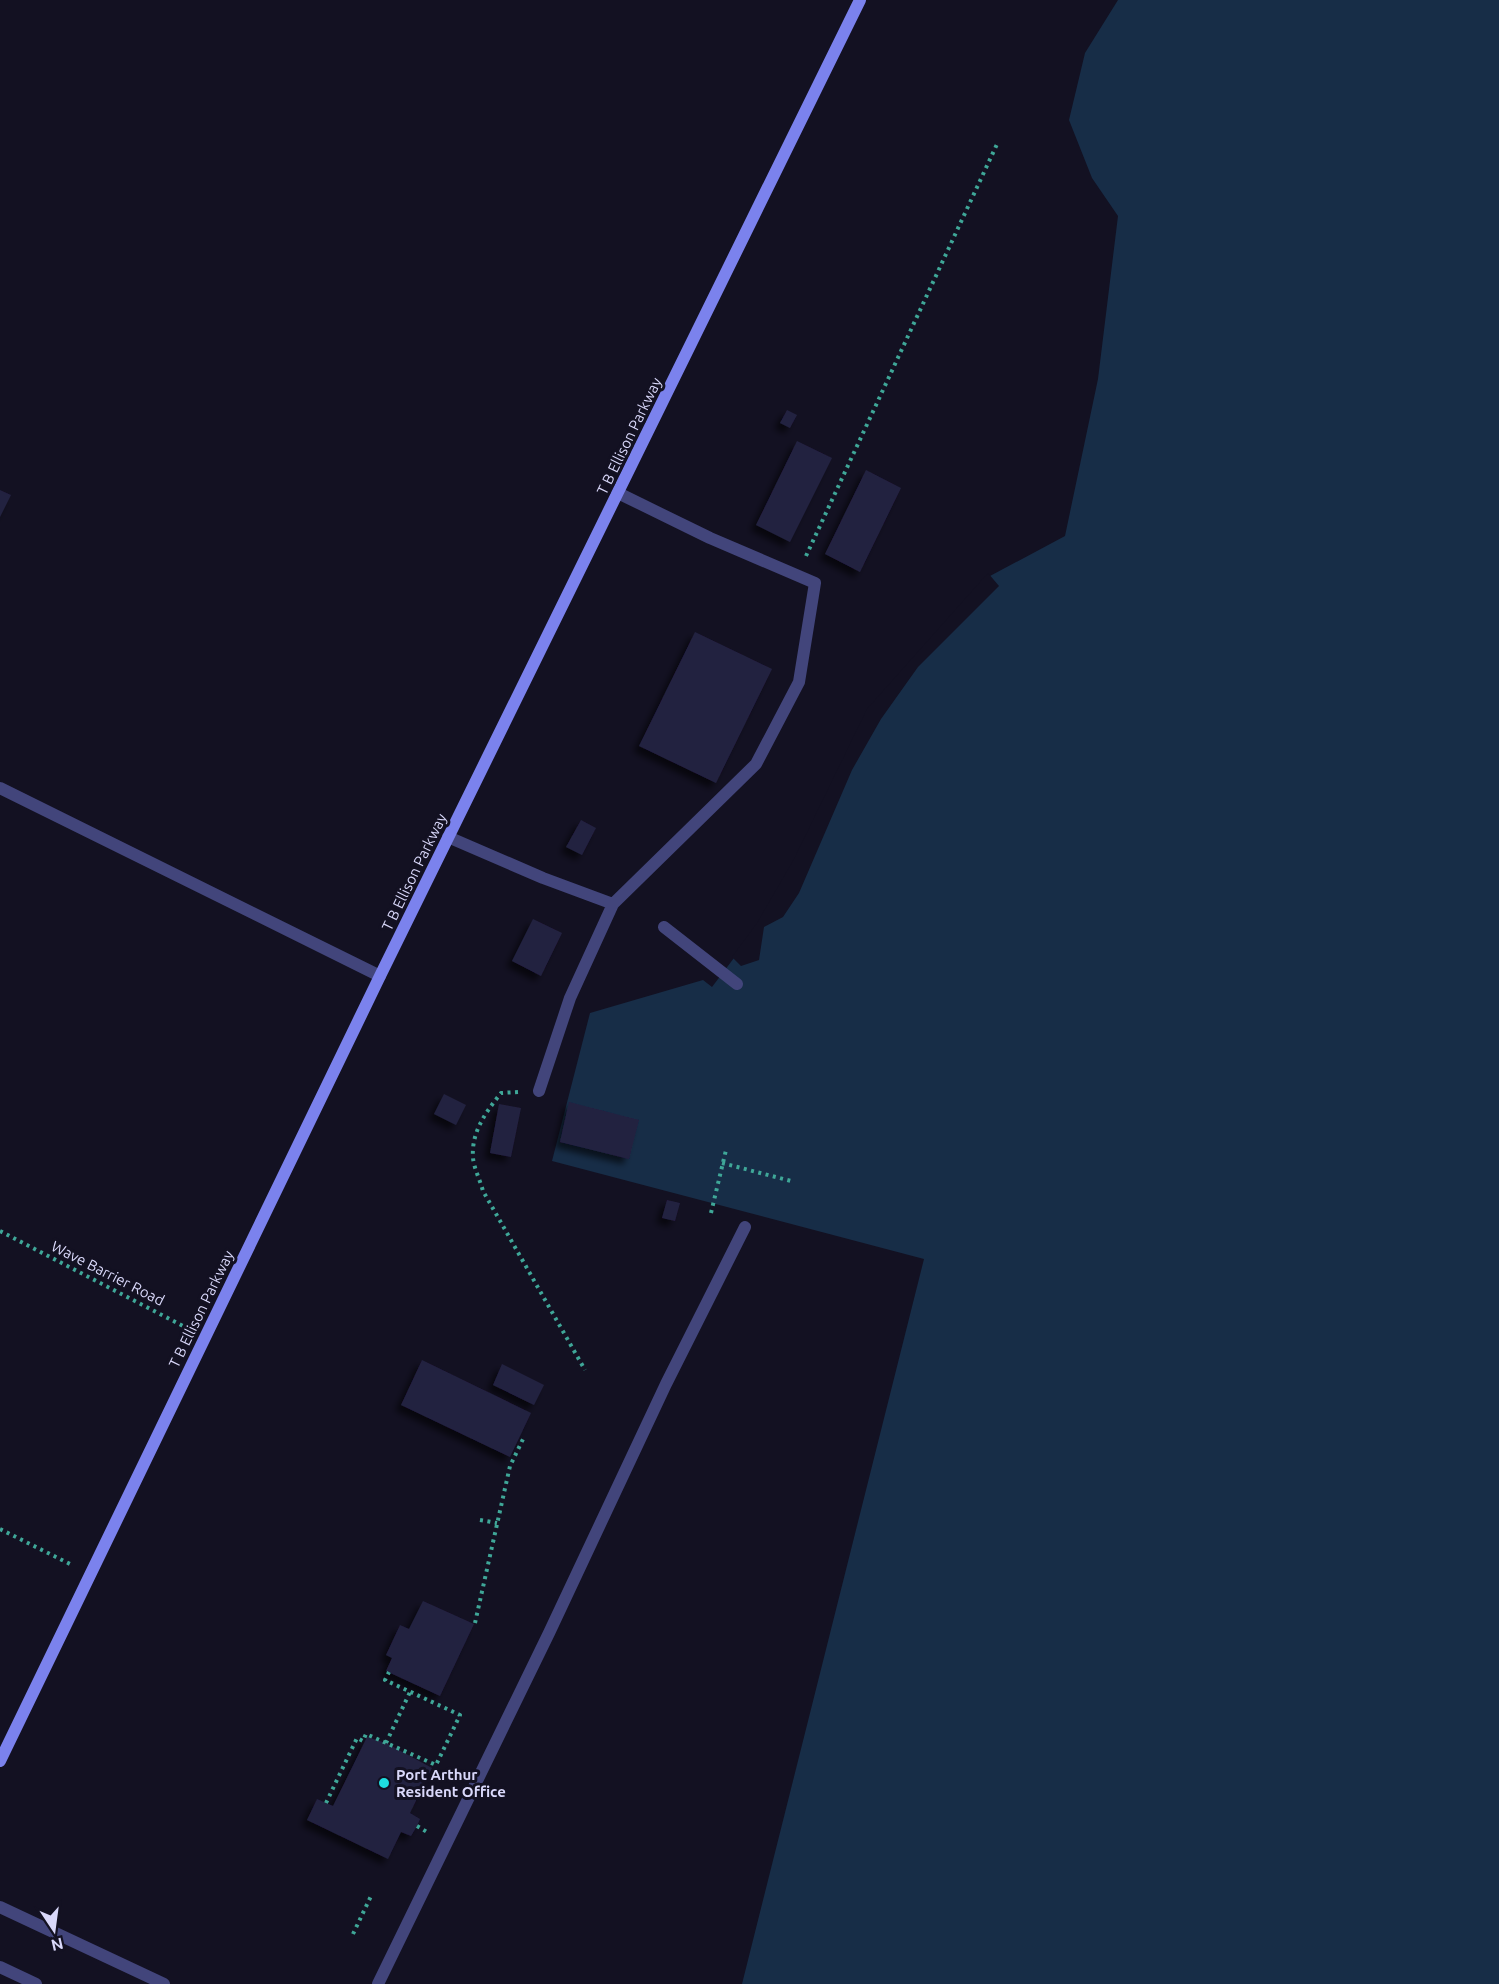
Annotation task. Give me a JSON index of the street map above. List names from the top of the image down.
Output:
{
  "streets": {
    "street": ["T B Ellison Parkway"],
    "path": ["Wave Barrier Road"]
  },
  "crossings": [
    ["T B Ellison Parkway", "Wave Barrier Road"]
  ],
  "places": ["Port Arthur Resident Office"],
  "north": "bottom"
}
